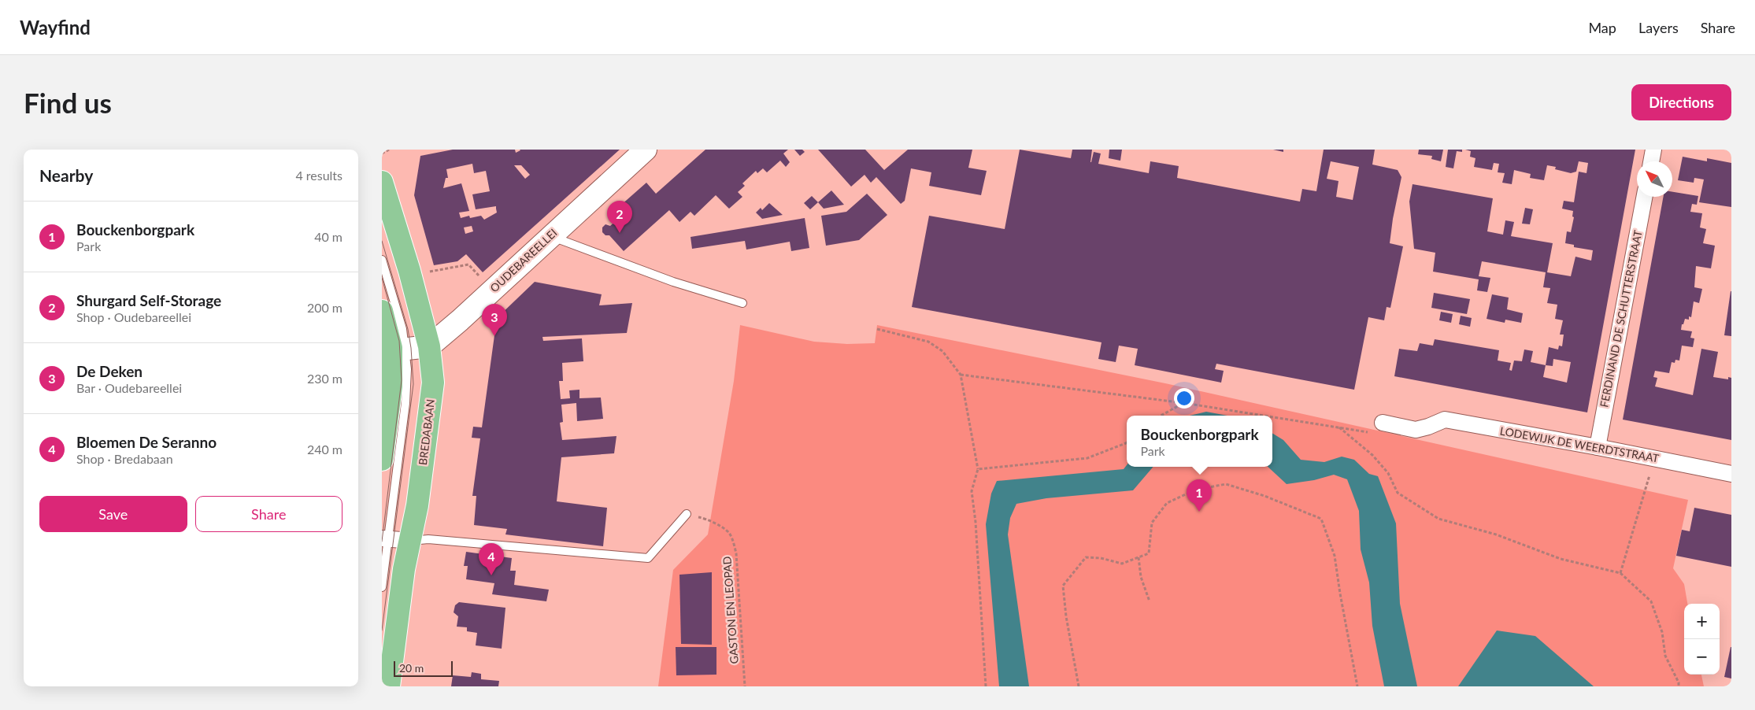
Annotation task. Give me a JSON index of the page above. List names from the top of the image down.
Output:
{
  "streets": {
    "main road": ["OUDEBAREELLEI", "BREDABAAN"],
    "street": ["FERDINAND DE SCHUTTERSTRAAT", "LODEWIJK DE WEERDTSTRAAT"],
    "path": ["GASTON EN LEOPAD"]
  },
  "crossings": [
    ["OUDEBAREELLEI", "BREDABAAN"],
    ["FERDINAND DE SCHUTTERSTRAAT", "LODEWIJK DE WEERDTSTRAAT"]
  ],
  "scale_bar": "20 m",
  "north": "top left",
  "page": {
    "header": "Wayfind",
    "nav": ["Map", "Layers", "Share"],
    "buttons": [
      "Directions",
      ["Save", "Share"]
    ],
    "title": "Find us",
    "heading": ["Nearby", "4 results"],
    "list": [
      {
        "mark": "1",
        "name": "Bouckenborgpark",
        "note": "Park",
        "value": "40 m"
      },
      {
        "mark": "2",
        "name": "Shurgard Self-Storage",
        "note": "Shop · Oudebareellei",
        "value": "200 m"
      },
      {
        "mark": "3",
        "name": "De Deken",
        "note": "Bar · Oudebareellei",
        "value": "230 m"
      },
      {
        "mark": "4",
        "name": "Bloemen De Seranno",
        "note": "Shop · Bredabaan",
        "value": "240 m"
      }
    ],
    "pins": [
      "2",
      "3",
      "1",
      "4"
    ],
    "popup": ["Bouckenborgpark", "Park"],
    "map_buttons": ["+", "−"],
    "scale": "20 m"
  }
}
